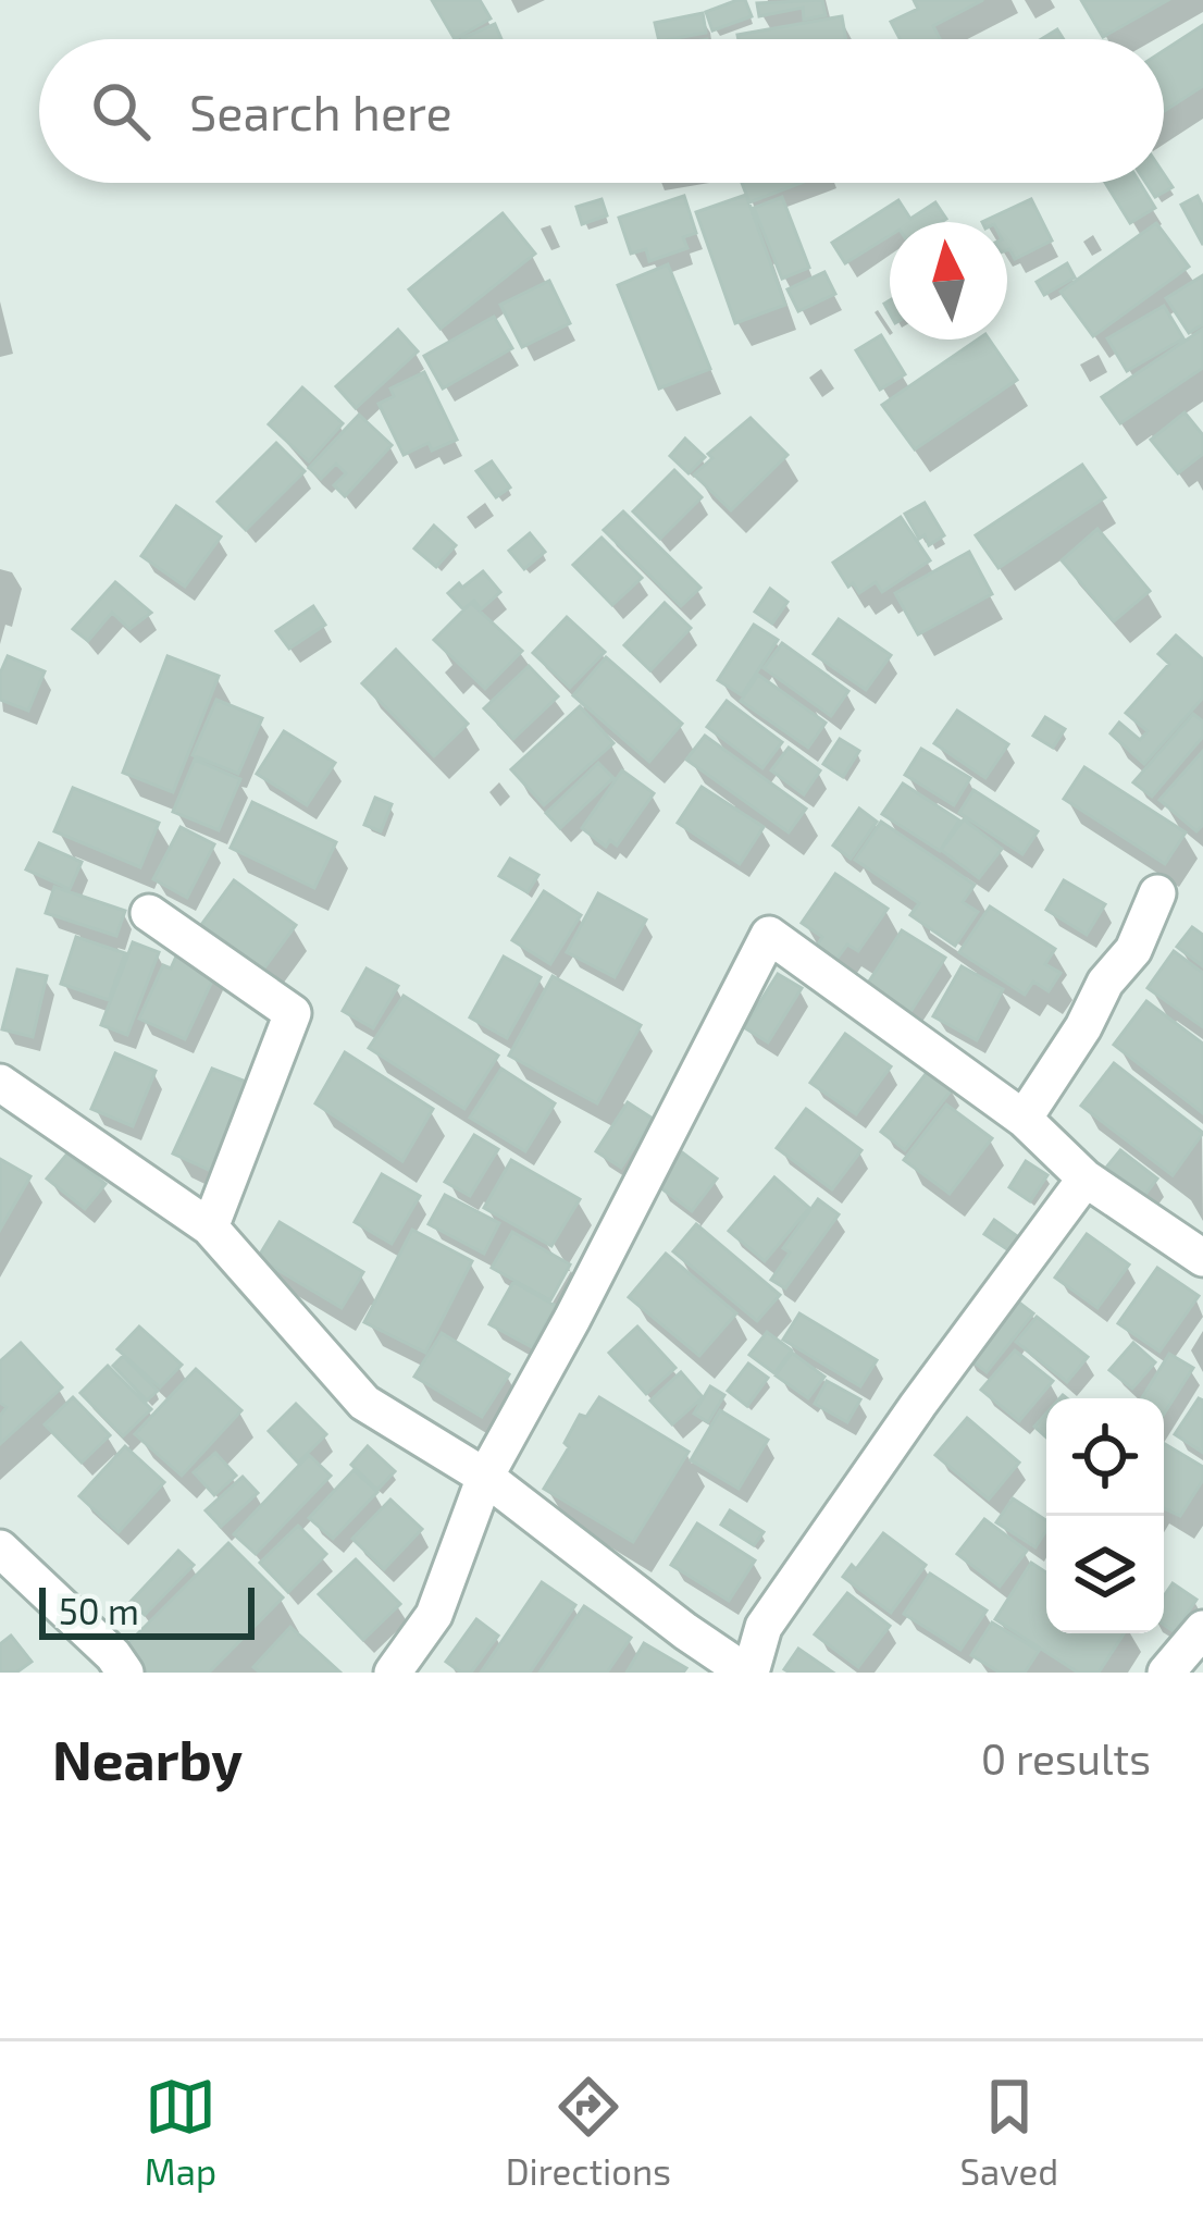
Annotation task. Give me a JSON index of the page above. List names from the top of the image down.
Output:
{
  "scale_bar": "50 m",
  "north": "top",
  "page": {
    "search": "Search here",
    "scale": "50 m",
    "heading": ["Nearby", "0 results"],
    "nav": ["Map", "Directions", "Saved"]
  }
}
